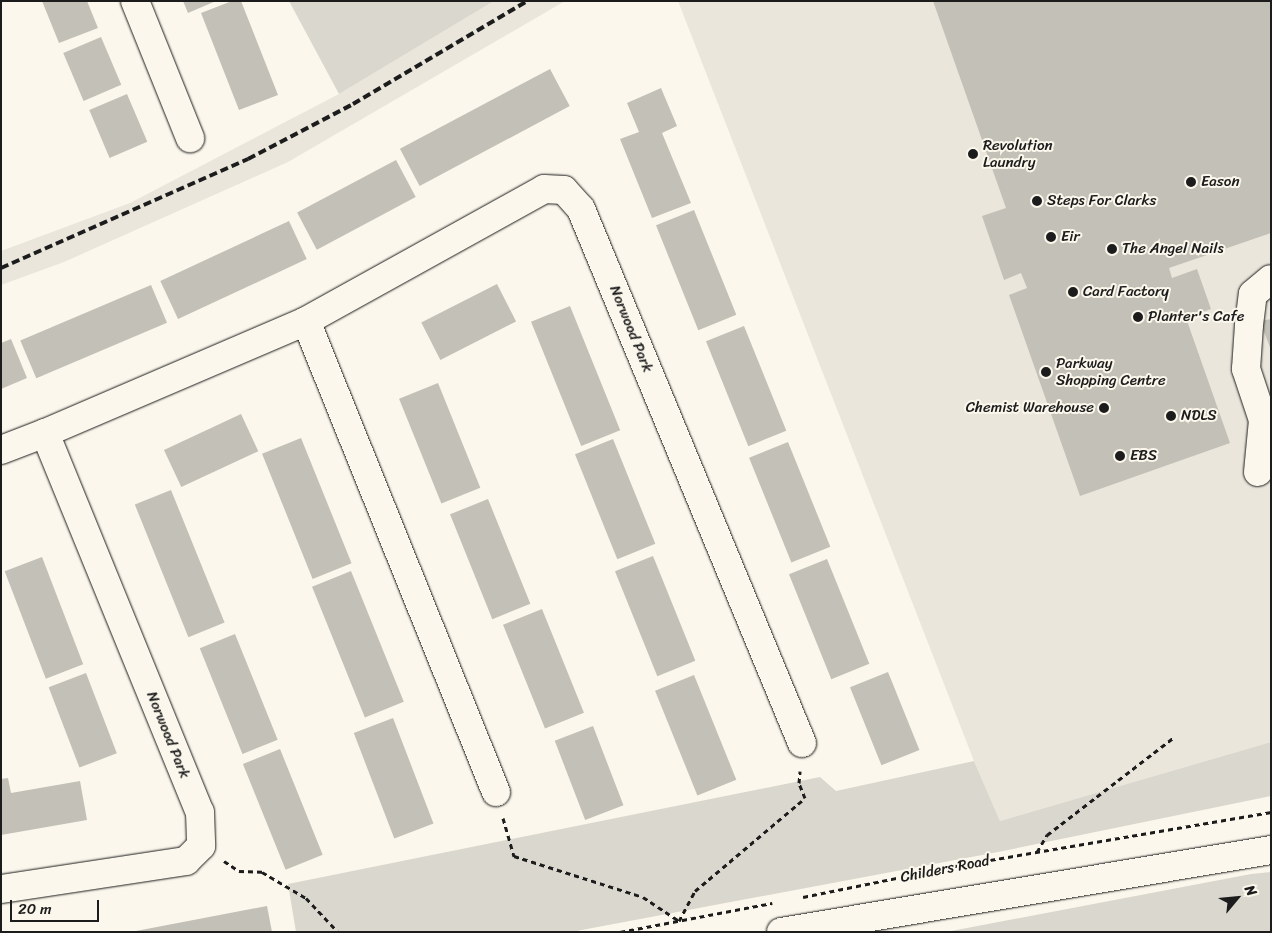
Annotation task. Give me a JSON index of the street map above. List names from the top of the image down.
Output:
{
  "streets": {
    "street": ["Norwood Park"],
    "path": ["Childers Road"]
  },
  "places": [
    "Revolution Laundry",
    "Eason",
    "Steps For Clarks",
    "Eir",
    "The Angel Nails",
    "Card Factory",
    "Planter's Cafe",
    "Parkway Shopping Centre",
    "Chemist Warehouse",
    "NDLS",
    "EBS"
  ],
  "scale_bar": "20 m",
  "north": "top right"
}
